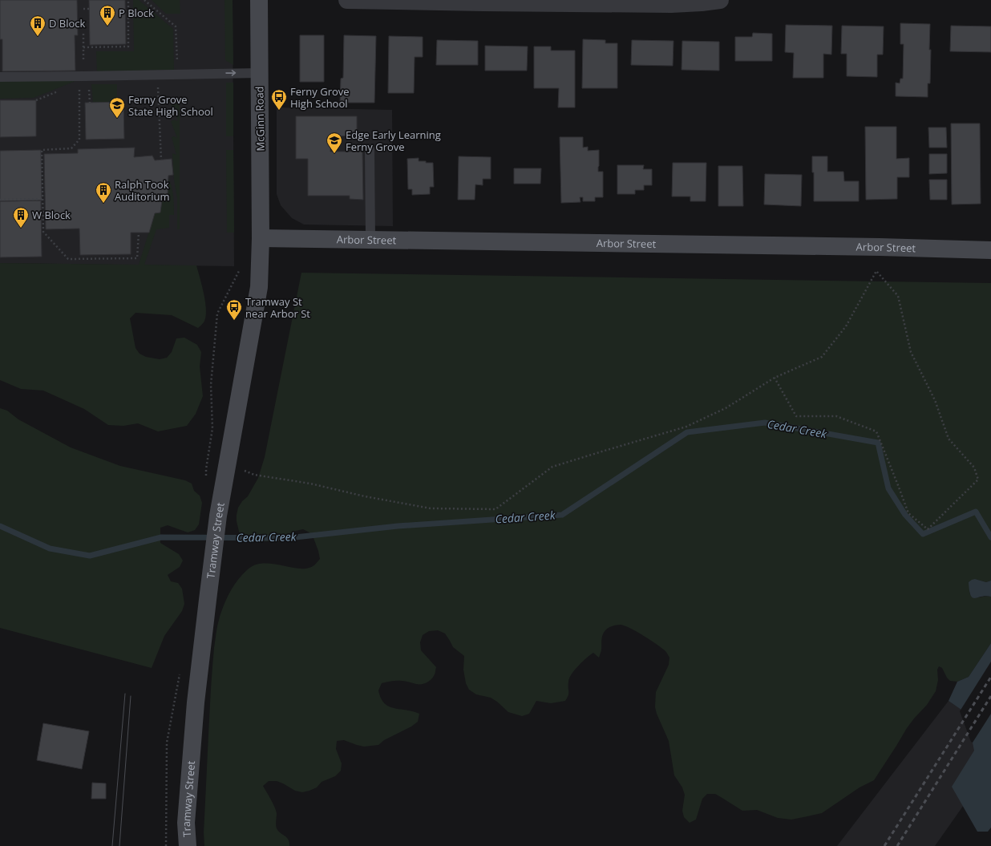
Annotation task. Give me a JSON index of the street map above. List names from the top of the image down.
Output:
{
  "streets": {
    "street": ["McGinn Road", "Arbor Street", "Tramway Street"]
  },
  "crossings": [
    ["McGinn Road", "Arbor Street"],
    ["McGinn Road", "Tramway Street"],
    ["Arbor Street", "Tramway Street"]
  ],
  "water": ["Cedar Creek"],
  "places": {
    "building": [
      "P Block",
      "D Block",
      "Ralph Took Auditorium",
      "W Block"
    ],
    "bus stop": ["Ferny Grove High School", "Tramway St near Arbor St"],
    "school or university": ["Ferny Grove State High School", "Edge Early Learning Ferny Grove"]
  }
}
